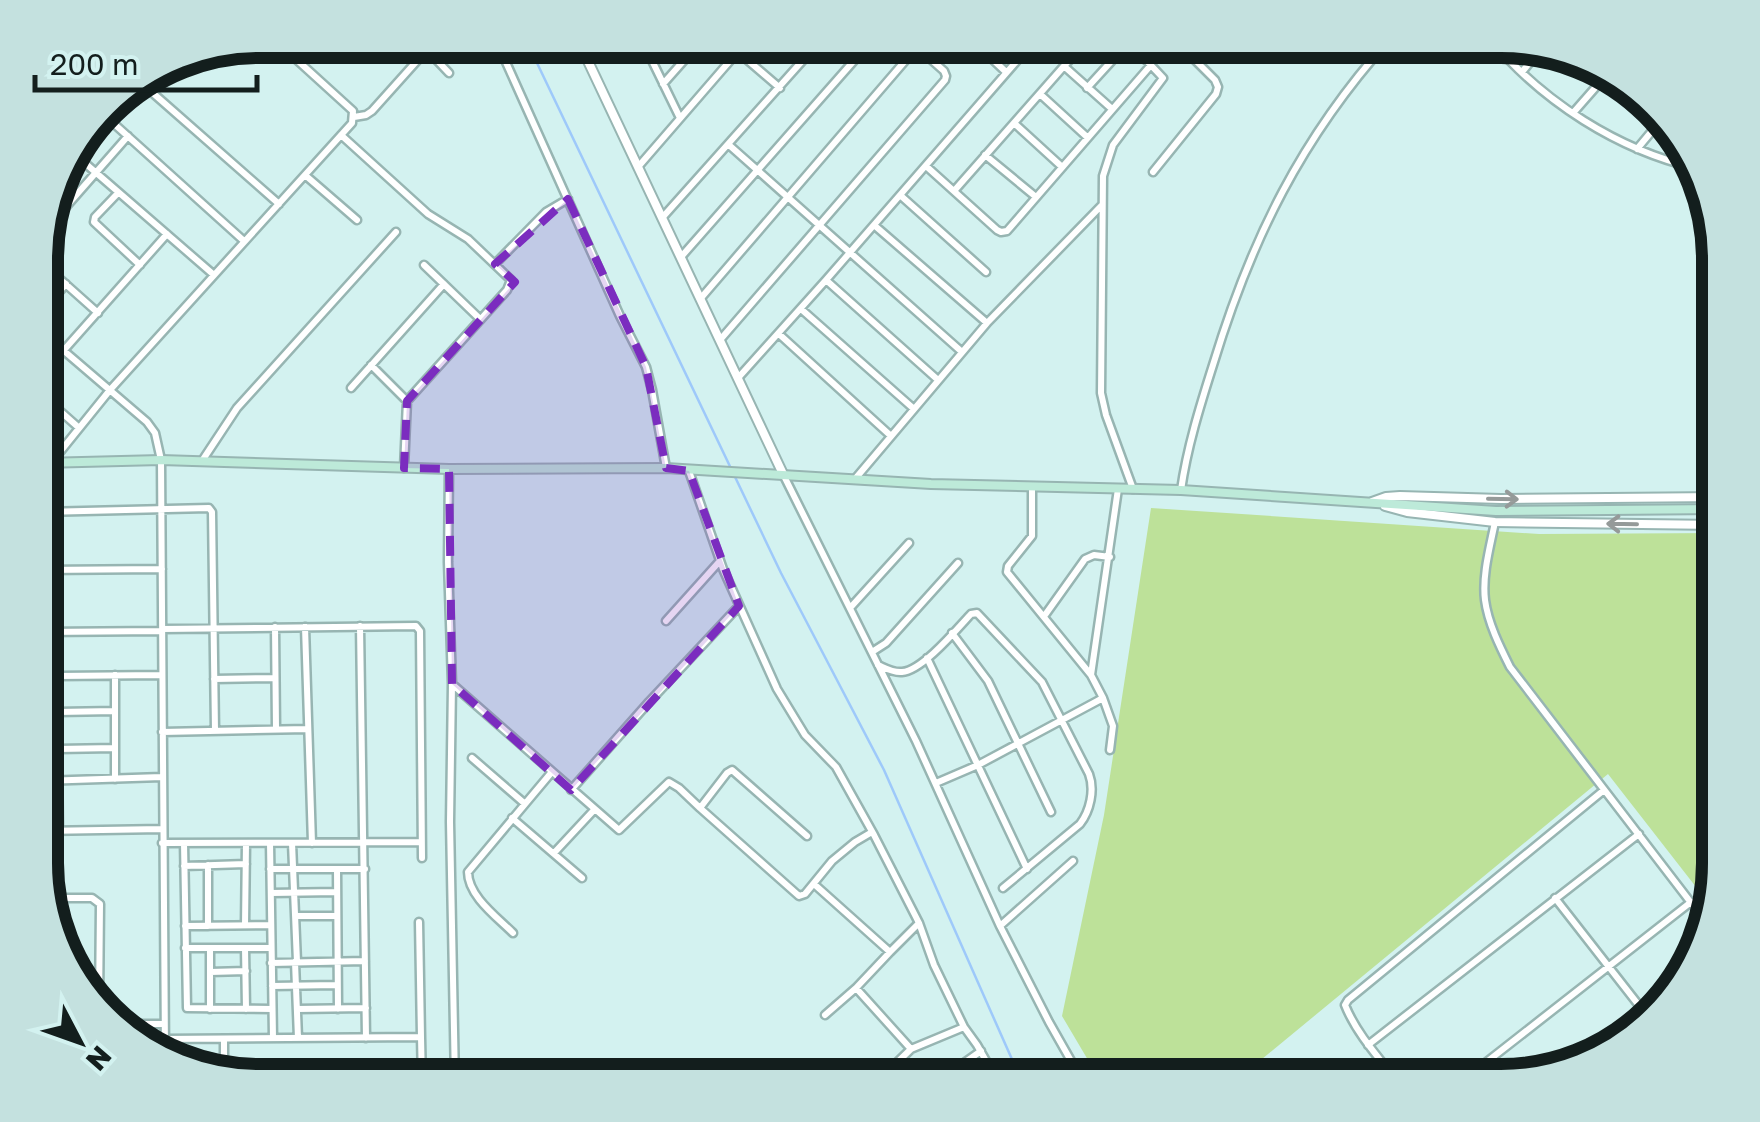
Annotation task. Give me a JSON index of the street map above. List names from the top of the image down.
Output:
{
  "scale_bar": "200 m",
  "north": "bottom right"
}
